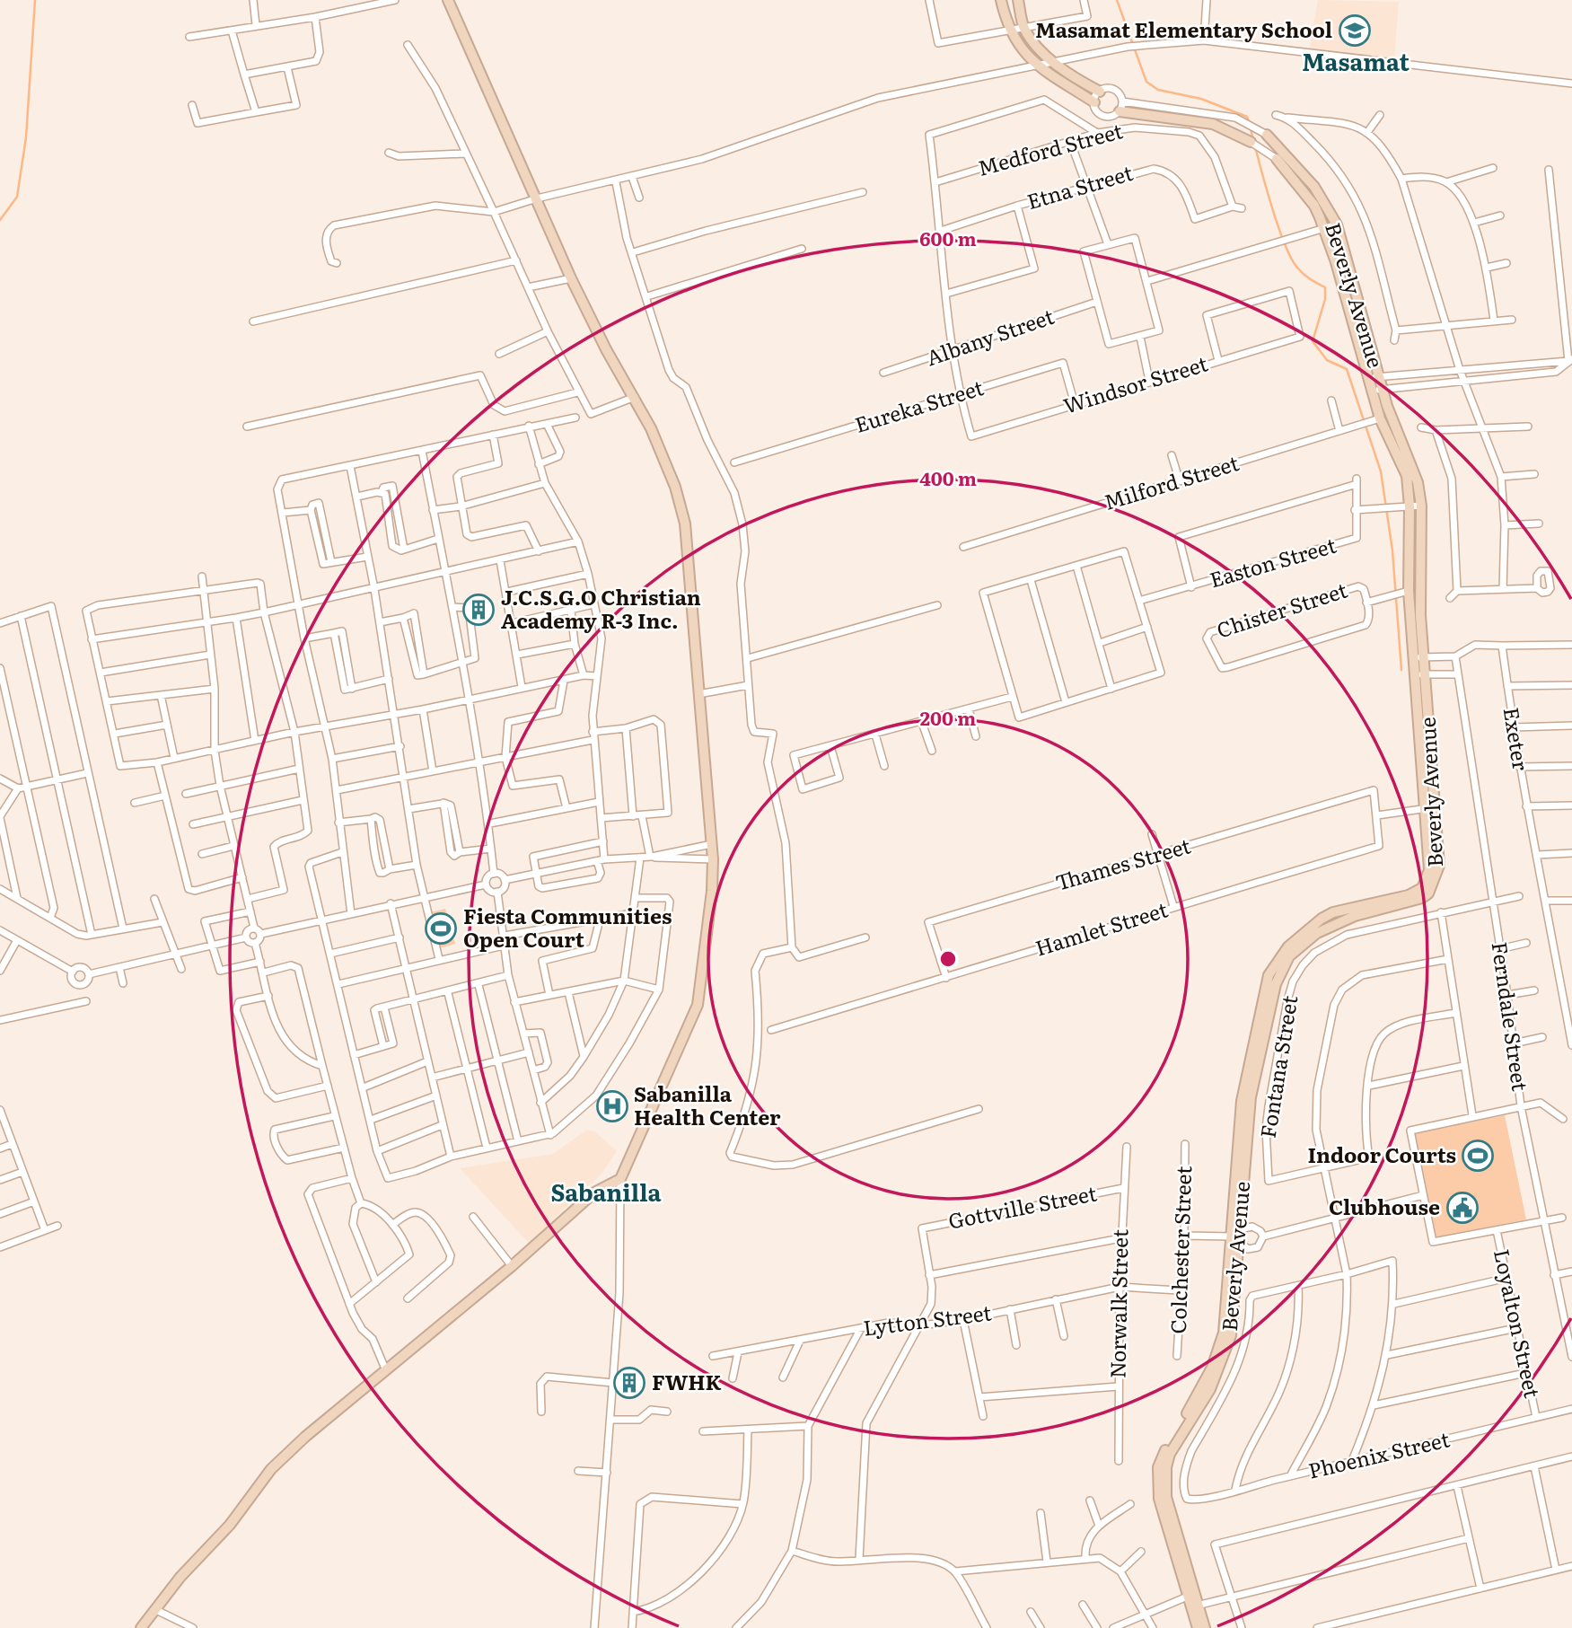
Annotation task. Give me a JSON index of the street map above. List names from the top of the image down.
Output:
{
  "streets": {
    "street": [
      "Medford Street",
      "Etna Street",
      "Beverly Avenue",
      "Albany Street",
      "Windsor Street",
      "Eureka Street",
      "Milford Street",
      "Easton Street",
      "Chister Street",
      "Exeter",
      "Thames Street",
      "Hamlet Street",
      "Ferndale Street",
      "Fontana Street",
      "Gottville Street",
      "Colchester Street",
      "Norwalk Street",
      "Lytton Street",
      "Loyalton Street",
      "Phoenix Street"
    ]
  },
  "crossings": [
    ["Medford Street", "Etna Street"],
    ["Beverly Avenue", "Milford Street"],
    ["Beverly Avenue", "Chister Street"],
    ["Windsor Street", "Eureka Street"],
    ["Thames Street", "Hamlet Street"],
    ["Gottville Street", "Norwalk Street"],
    ["Colchester Street", "Lytton Street"],
    ["Norwalk Street", "Lytton Street"],
    ["Loyalton Street", "Phoenix Street"]
  ],
  "districts": ["Masamat", "Sabanilla"],
  "places": {
    "school or university": ["Masamat Elementary School"],
    "building": ["J.C.S.G.O Christian Academy R-3 Inc.", "FWHK"],
    "sports": ["Fiesta Communities Open Court", "Indoor Courts"],
    "hospital": ["Sabanilla Health Center"],
    "public building": ["Clubhouse"]
  },
  "rings": ["600 m", "400 m", "200 m"]
}
